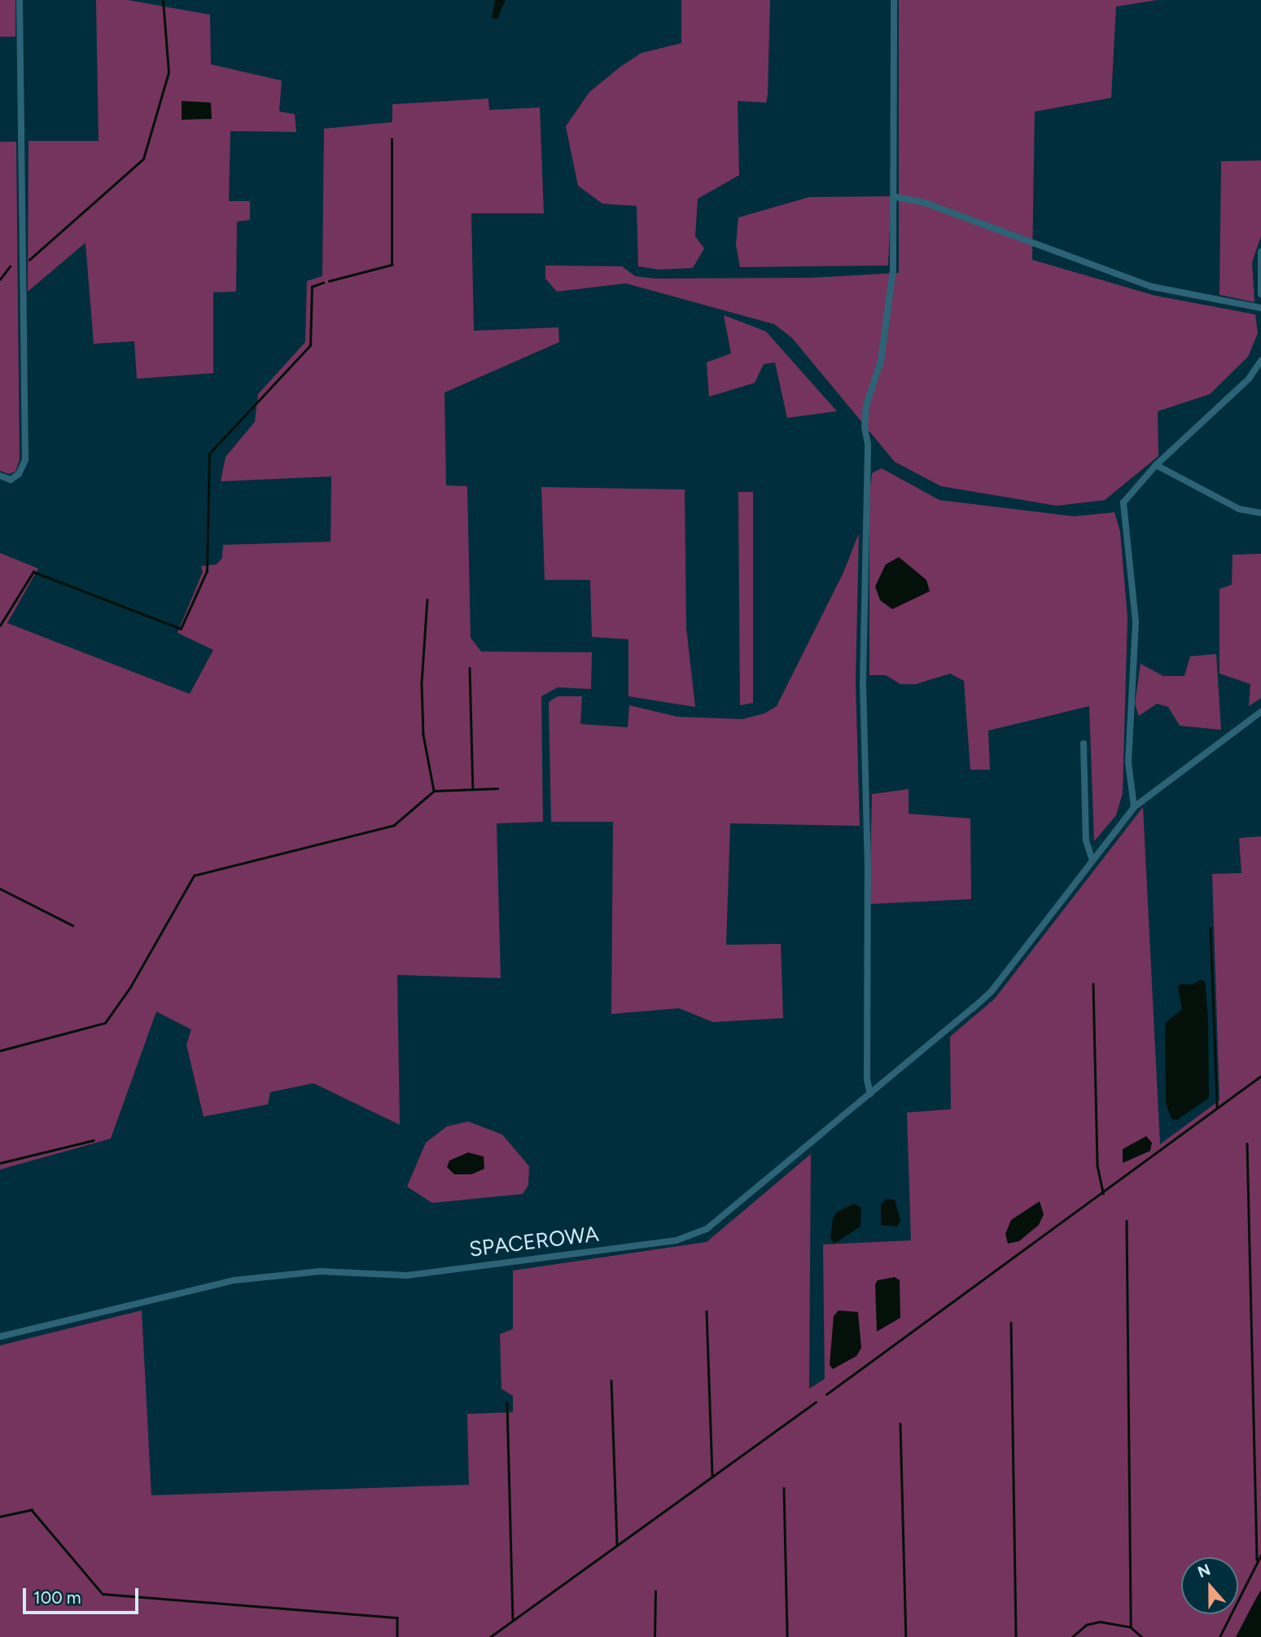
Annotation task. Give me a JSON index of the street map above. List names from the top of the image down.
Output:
{
  "streets": {
    "street": ["SPACEROWA"]
  },
  "scale_bar": "100 m",
  "north": "top"
}
